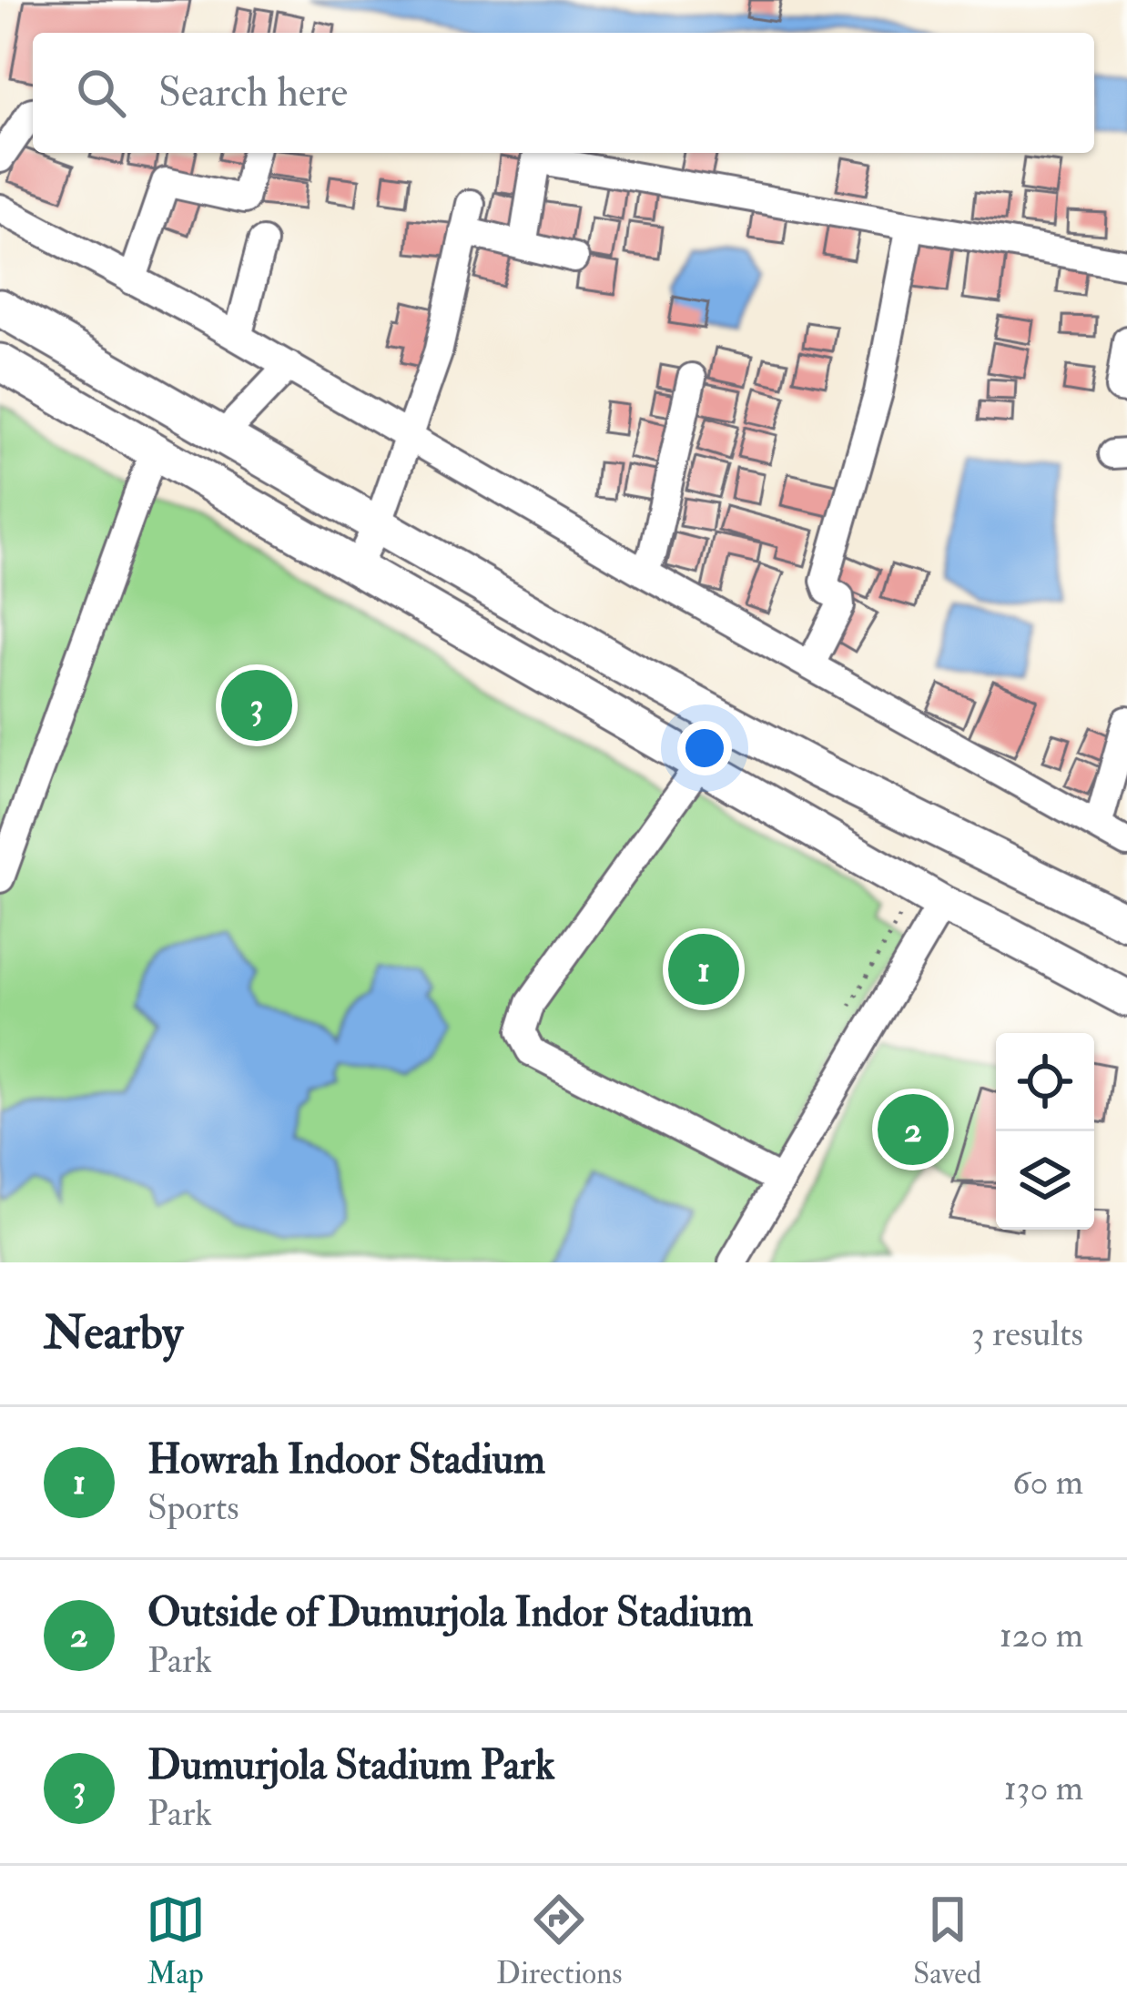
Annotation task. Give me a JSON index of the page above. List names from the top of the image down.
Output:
{
  "page": {
    "search": "Search here",
    "pins": ["3", "1", "2"],
    "heading": ["Nearby", "3 results"],
    "list": [
      {
        "mark": "1",
        "name": "Howrah Indoor Stadium",
        "note": "Sports",
        "value": "60 m"
      },
      {
        "mark": "2",
        "name": "Outside of Dumurjola Indor Stadium",
        "note": "Park",
        "value": "120 m"
      },
      {
        "mark": "3",
        "name": "Dumurjola Stadium Park",
        "note": "Park",
        "value": "130 m"
      }
    ],
    "nav": ["Map", "Directions", "Saved"]
  }
}
